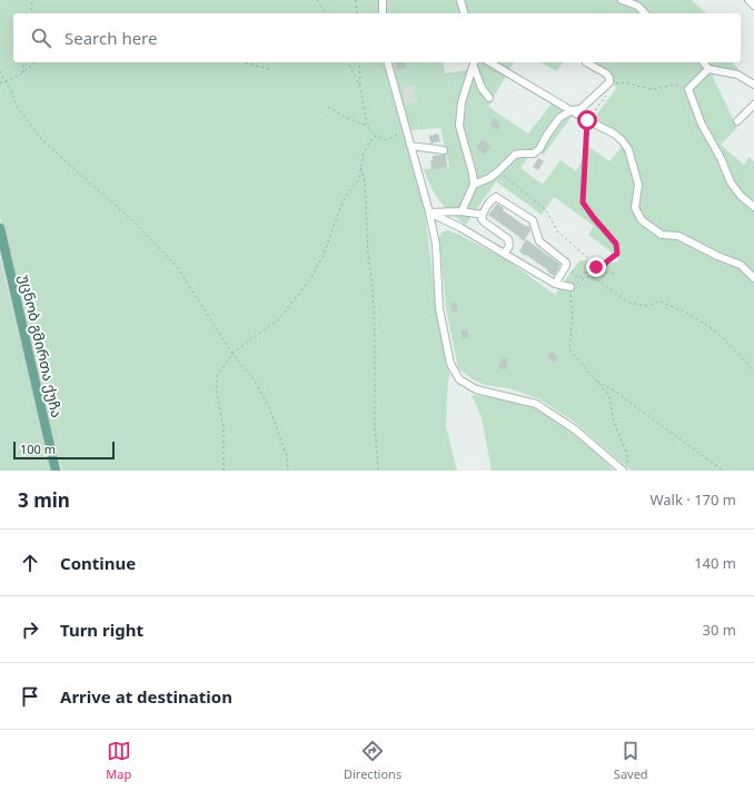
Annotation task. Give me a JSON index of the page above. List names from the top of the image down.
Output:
{
  "streets": {
    "main road": ["უცნობ გმირთა ქუჩა"]
  },
  "scale_bar": "100 m",
  "page": {
    "search": "Search here",
    "scale": "100 m",
    "heading": ["3 min", "Walk · 170 m"],
    "list": [
      ["Continue", "140 m"],
      ["Turn right", "30 m"],
      "Arrive at destination"
    ],
    "nav": ["Map", "Directions", "Saved"]
  }
}
